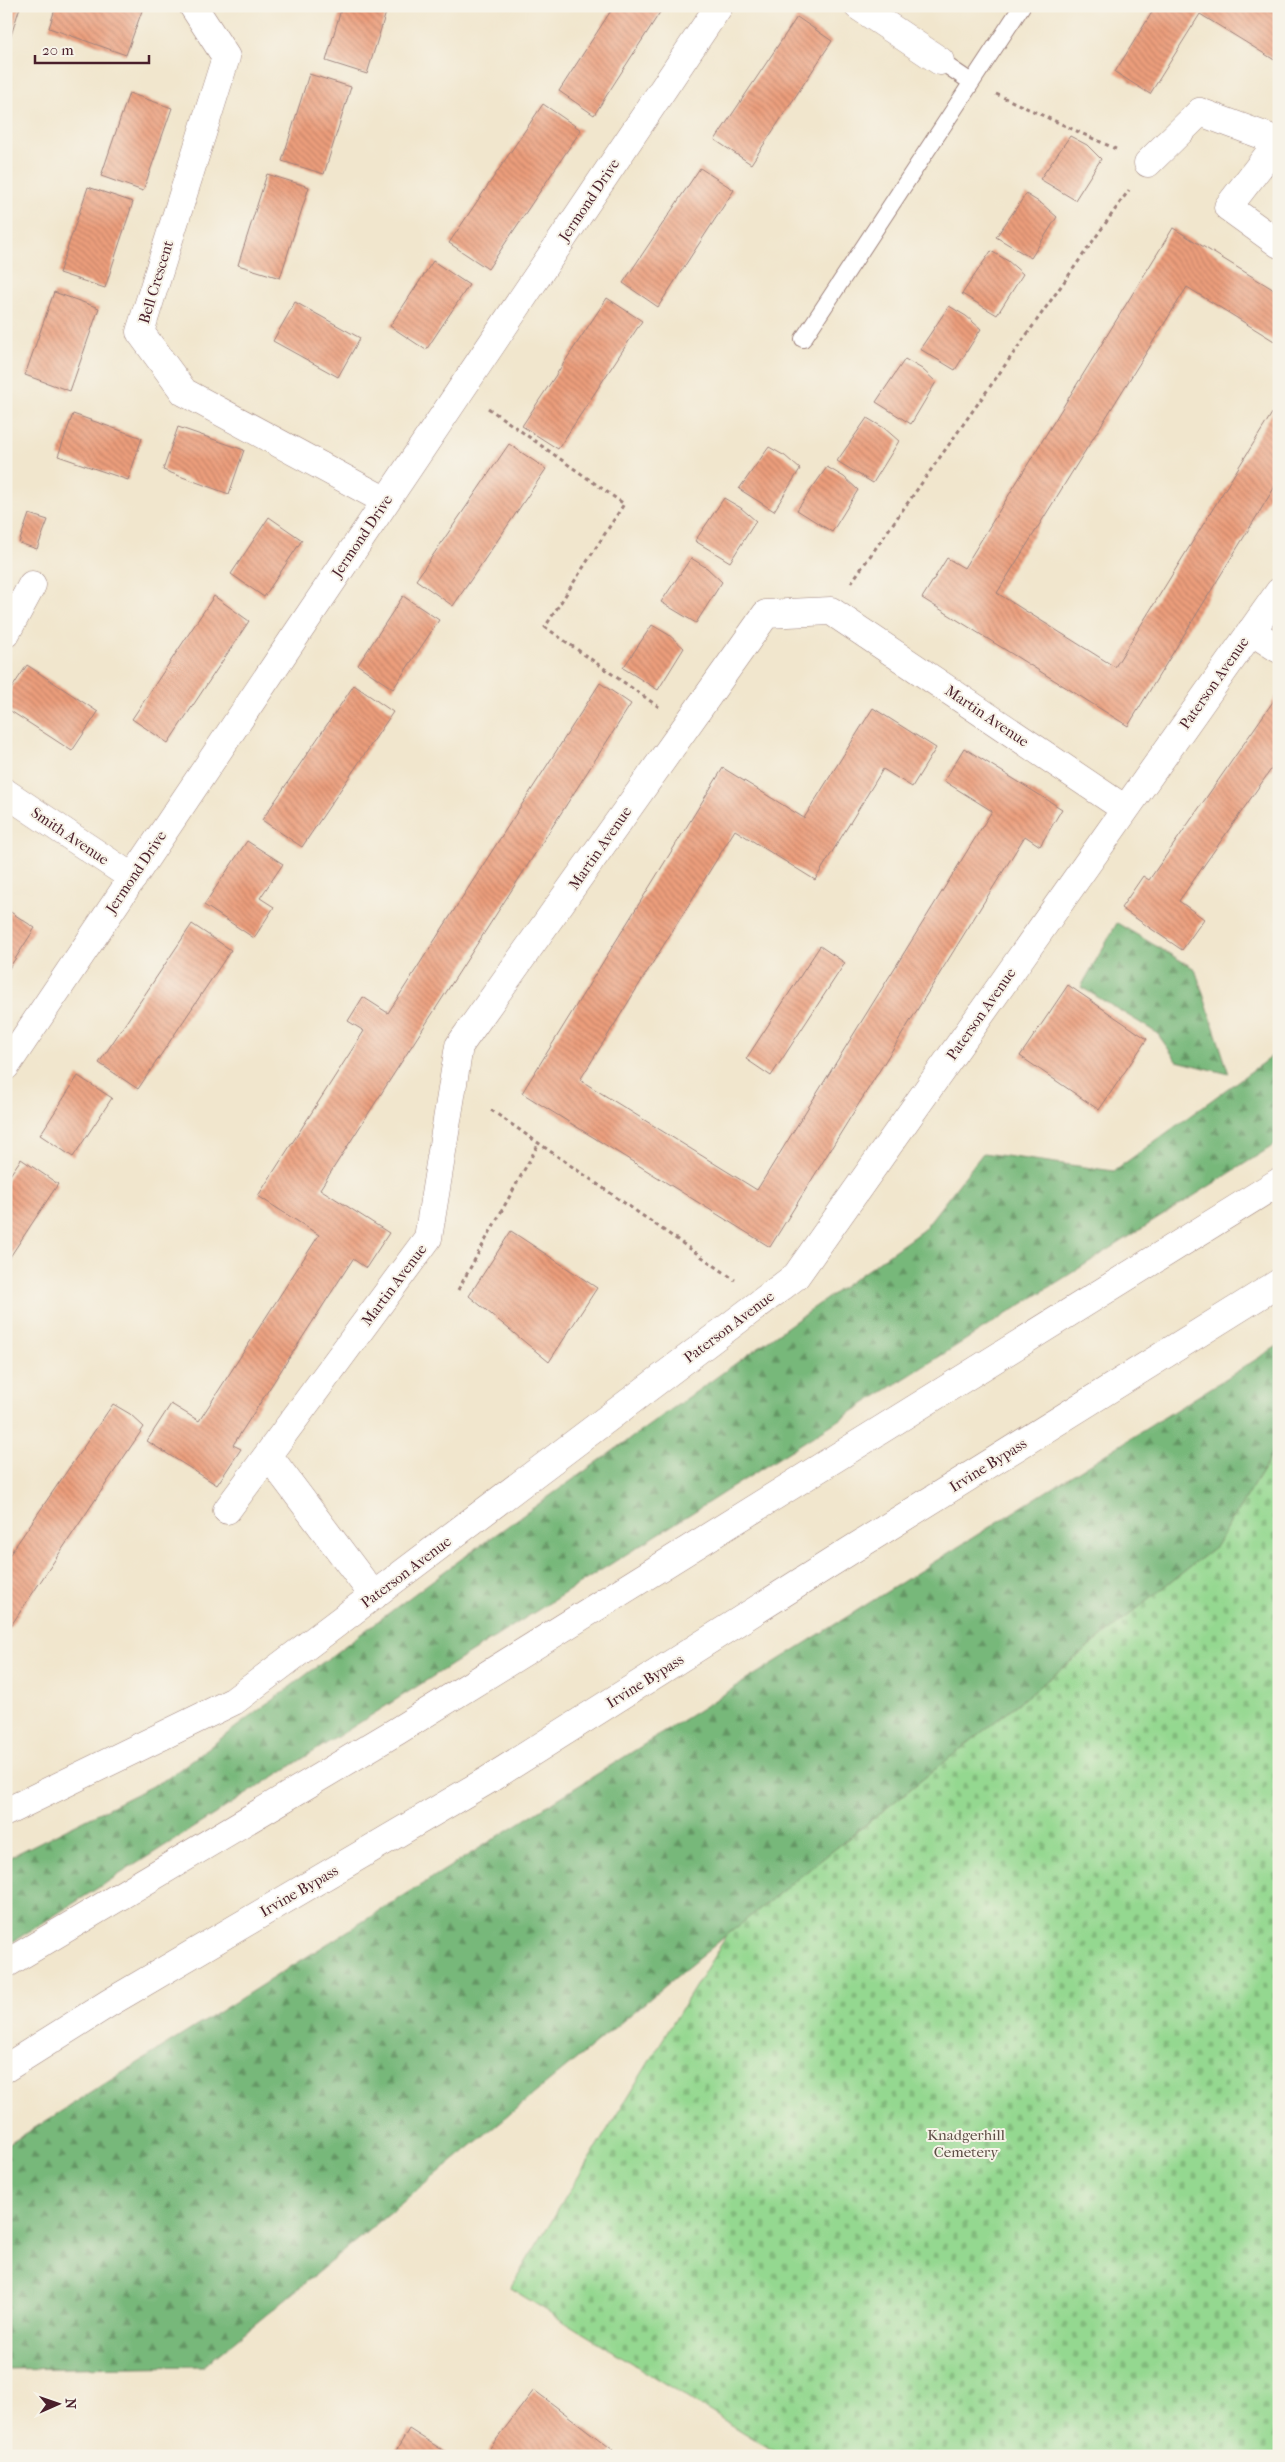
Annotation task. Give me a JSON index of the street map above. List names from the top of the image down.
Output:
{
  "streets": {
    "main road": [
      "Jermond Drive",
      "Bell Crescent",
      "Paterson Avenue",
      "Martin Avenue",
      "Smith Avenue",
      "Irvine Bypass"
    ]
  },
  "crossings": [
    ["Jermond Drive", "Bell Crescent"],
    ["Jermond Drive", "Smith Avenue"],
    ["Paterson Avenue", "Martin Avenue"]
  ],
  "parks": ["Knadgerhill Cemetery"],
  "scale_bar": "20 m",
  "north": "right"
}
